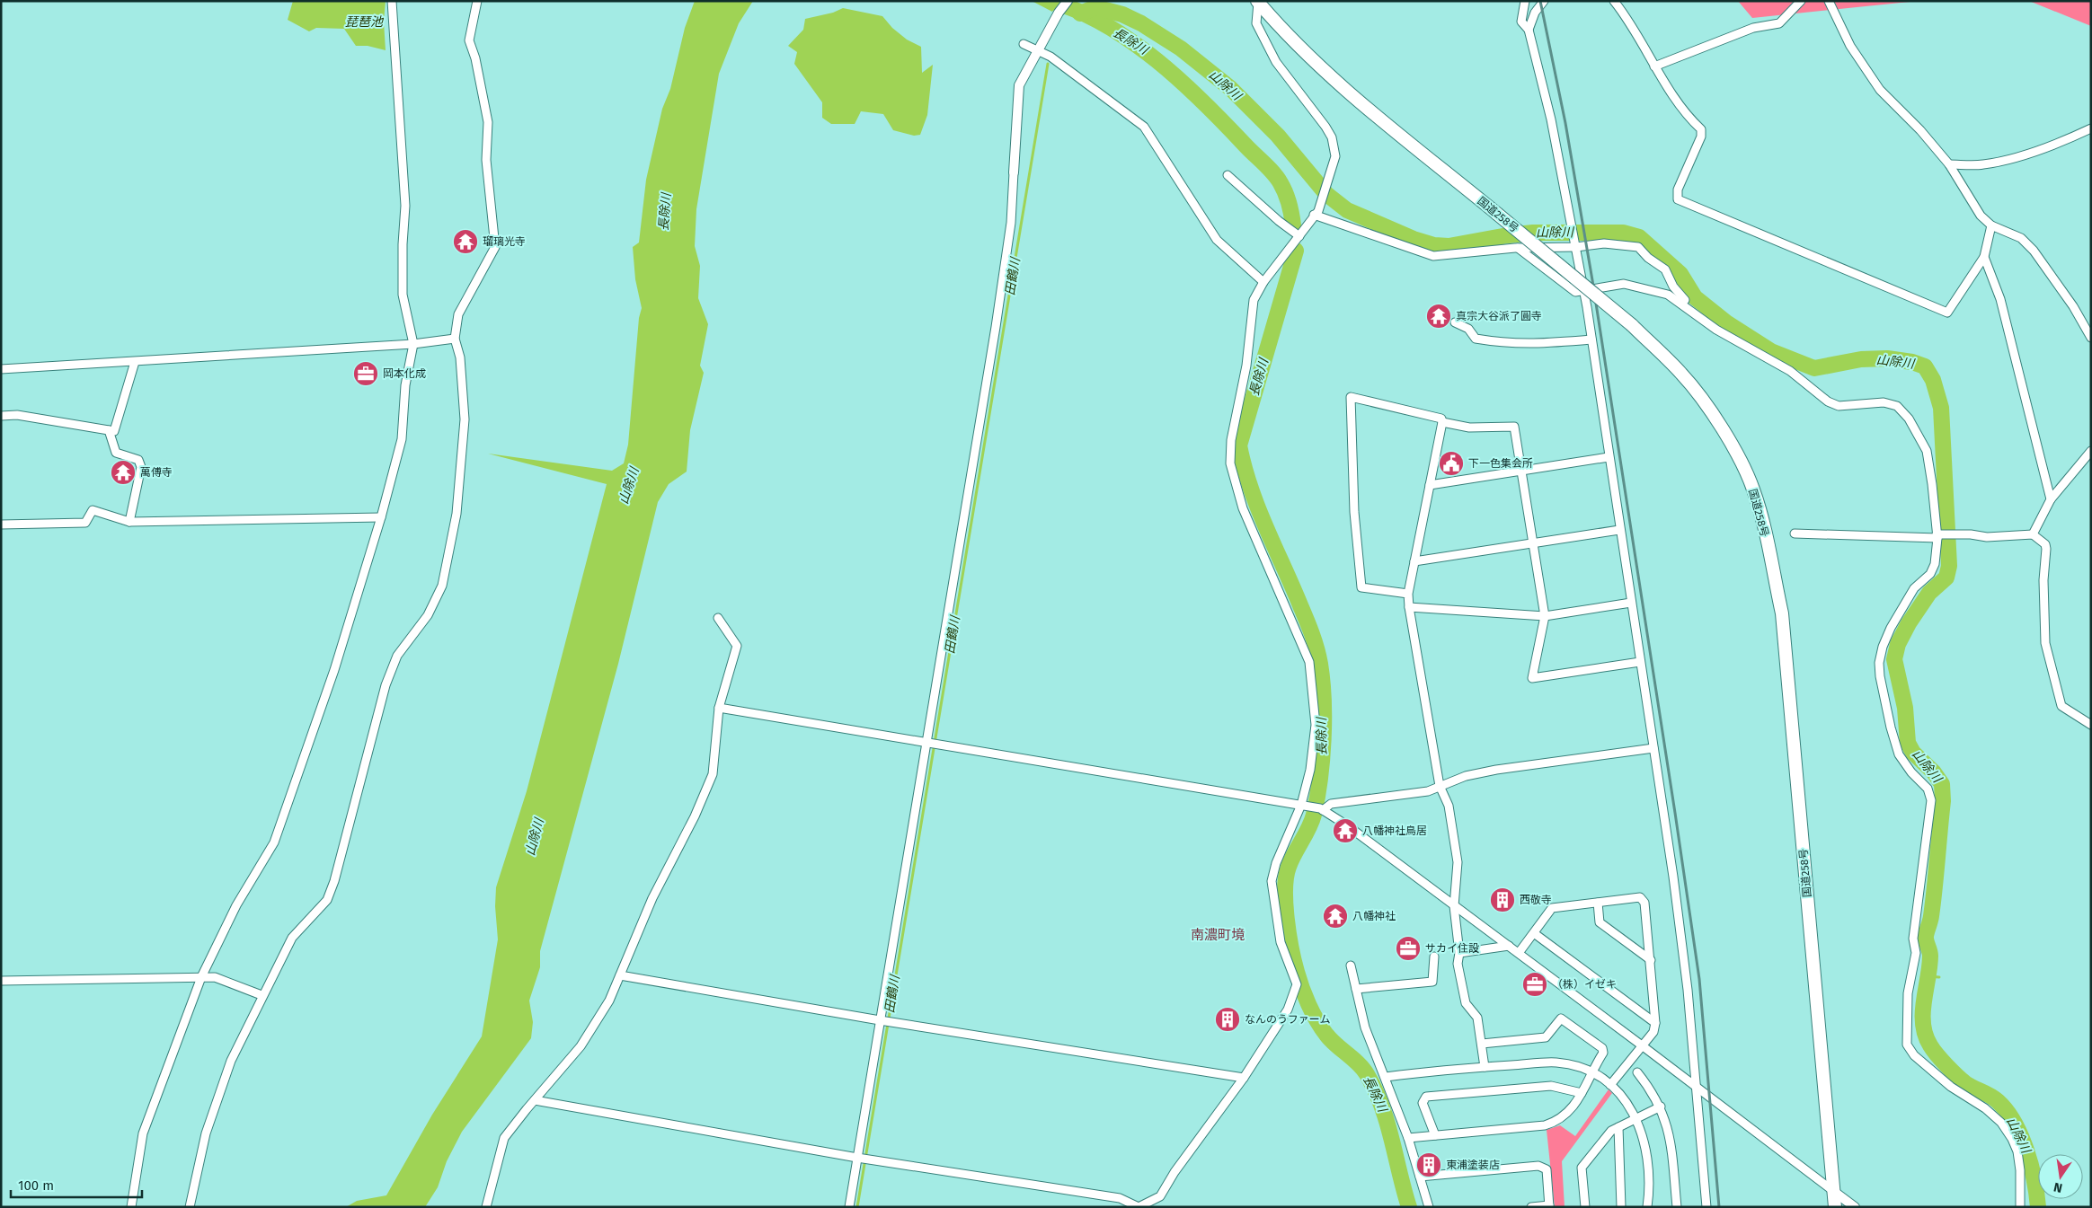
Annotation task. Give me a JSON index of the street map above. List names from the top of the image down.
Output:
{
  "streets": {
    "highway": ["国道258号"]
  },
  "districts": ["南濃町境"],
  "water": [
    "琵琶池",
    "長除川",
    "山除川",
    "田鶴川"
  ],
  "places": {
    "temple": [
      "瑠璃光寺",
      "真宗大谷派了圓寺",
      "萬傅寺",
      "八幡神社鳥居",
      "八幡神社"
    ],
    "office": ["岡本化成", "サカイ住設", "（株）イゼキ"],
    "public building": ["下一色集会所"],
    "building": ["西敬寺", "なんのうファーム", "東浦塗装店"]
  },
  "scale_bar": "100 m",
  "north": "bottom"
}
